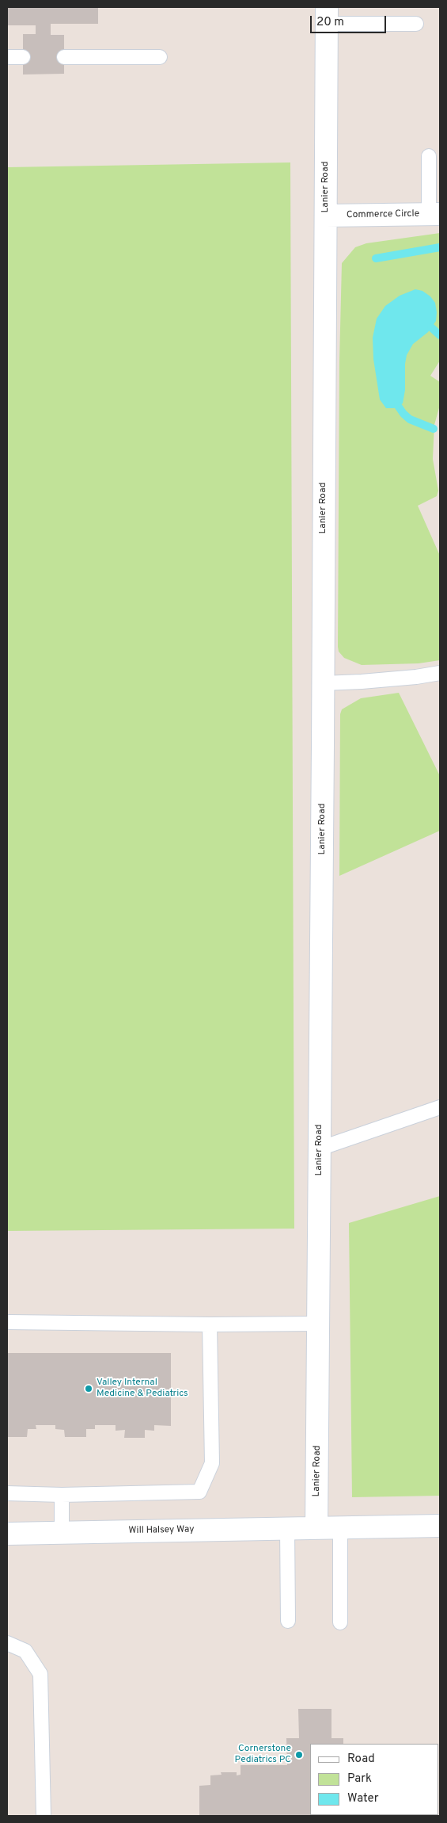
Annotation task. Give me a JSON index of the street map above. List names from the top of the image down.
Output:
{
  "streets": {
    "street": ["Lanier Road", "Commerce Circle", "Will Halsey Way"]
  },
  "crossings": [
    ["Lanier Road", "Commerce Circle"],
    ["Lanier Road", "Will Halsey Way"]
  ],
  "places": ["Valley Internal Medicine & Pediatrics", "Cornerstone Pediatrics PC"],
  "legend": ["Road", "Park", "Water"],
  "scale_bar": "20 m"
}
